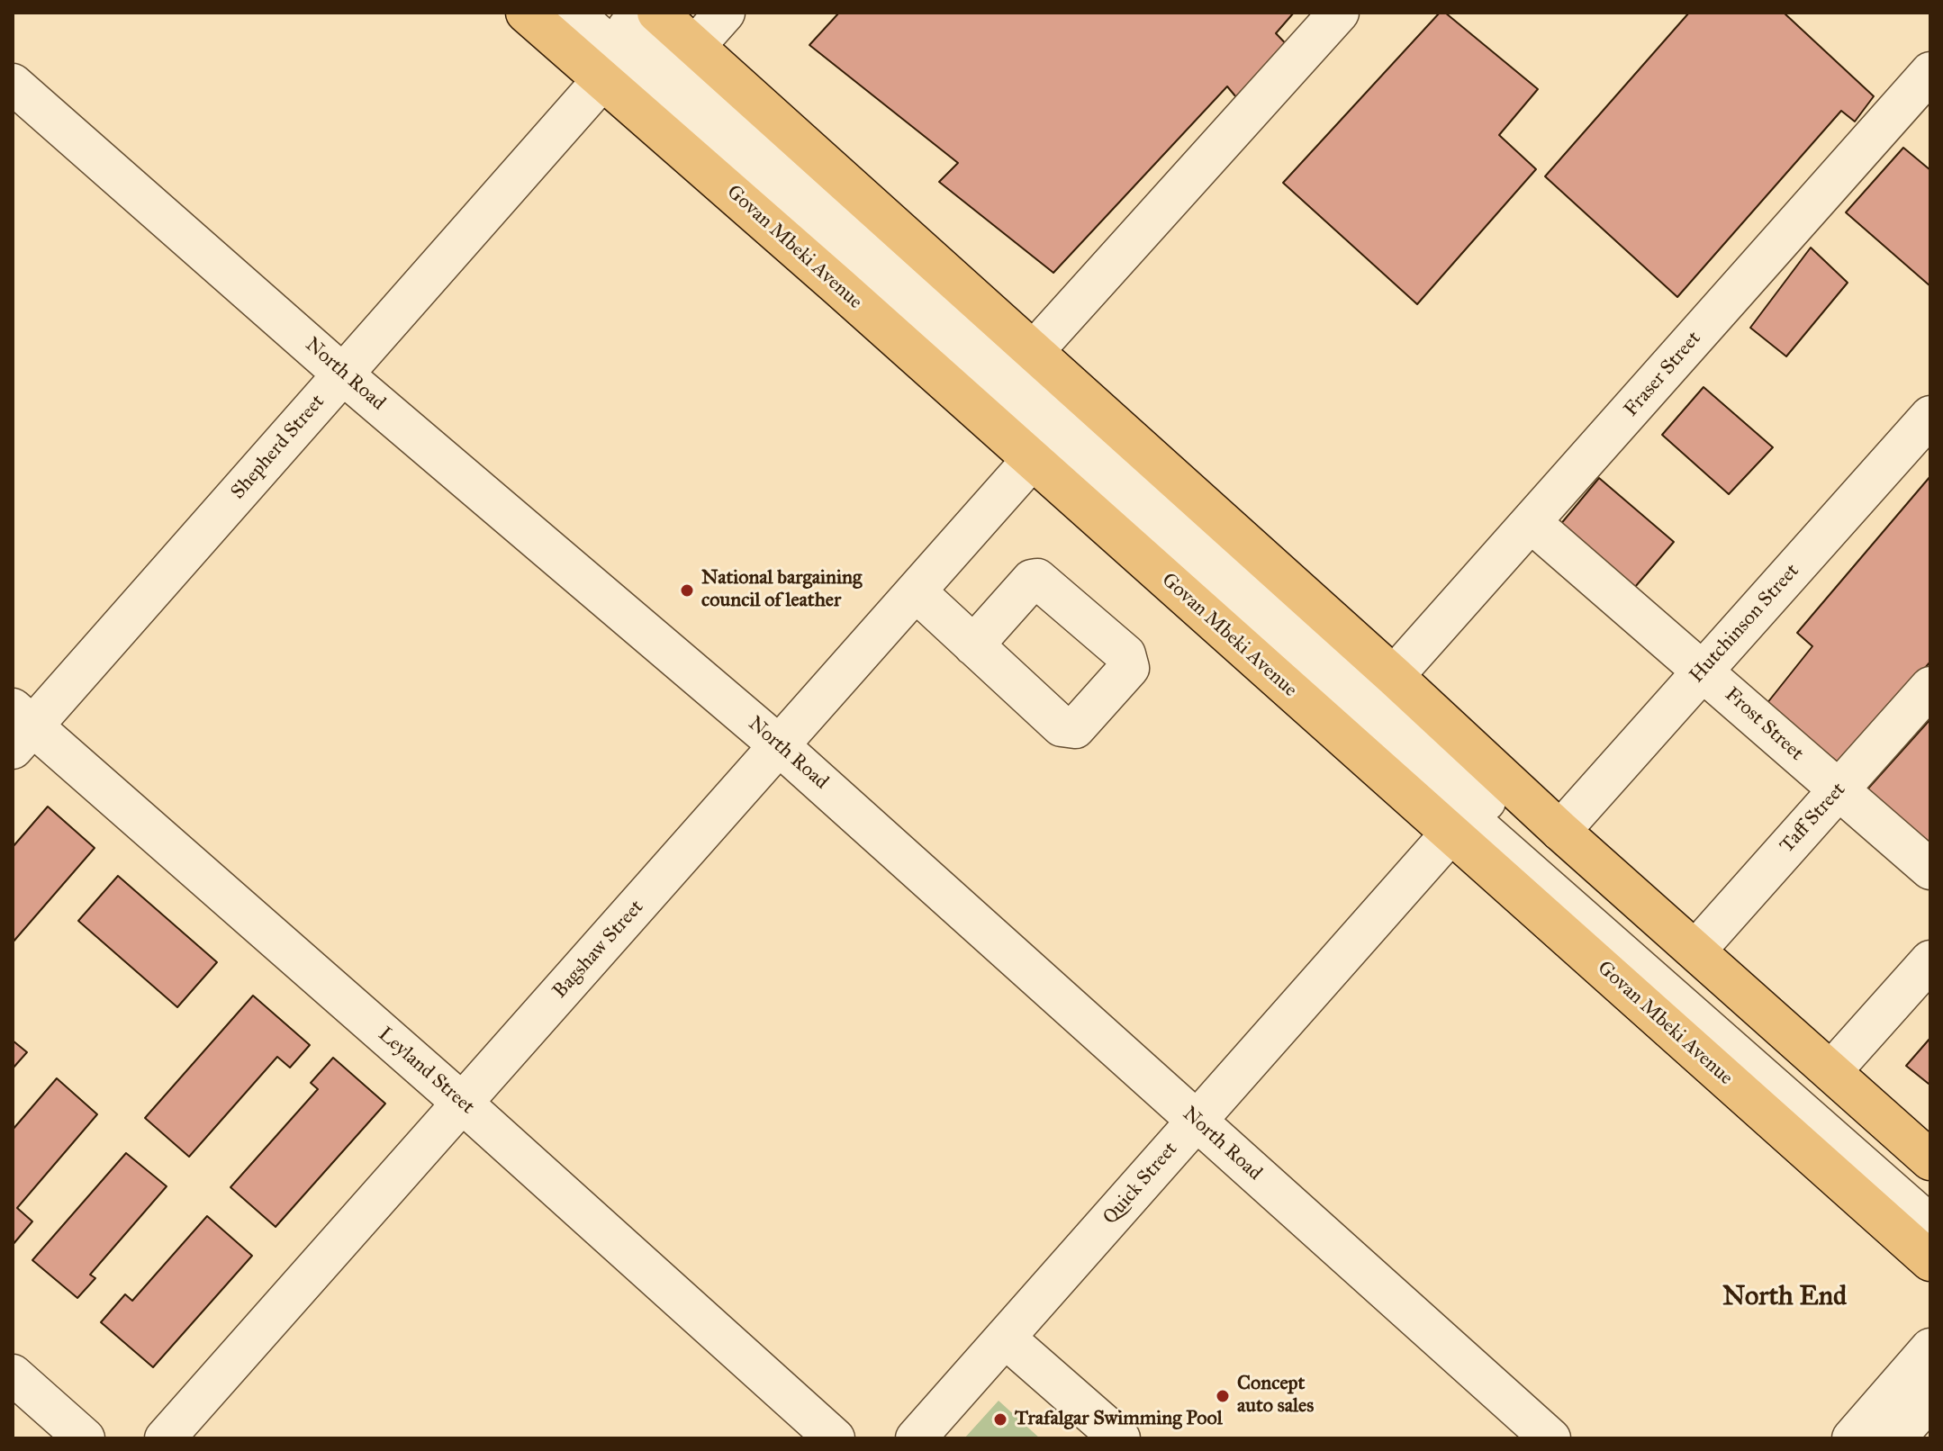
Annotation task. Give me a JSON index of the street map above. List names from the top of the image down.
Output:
{
  "streets": {
    "main road": ["Govan Mbeki Avenue"],
    "street": [
      "North Road",
      "Fraser Street",
      "Shepherd Street",
      "Hutchinson Street",
      "Frost Street",
      "Taff Street",
      "Bagshaw Street",
      "Leyland Street",
      "Quick Street"
    ]
  },
  "crossings": [
    ["Govan Mbeki Avenue", "Shepherd Street"],
    ["Govan Mbeki Avenue", "Bagshaw Street"],
    ["Govan Mbeki Avenue", "Quick Street"],
    ["North Road", "Shepherd Street"],
    ["North Road", "Bagshaw Street"],
    ["North Road", "Quick Street"],
    ["Fraser Street", "Frost Street"],
    ["Shepherd Street", "Leyland Street"],
    ["Hutchinson Street", "Frost Street"],
    ["Frost Street", "Taff Street"],
    ["Bagshaw Street", "Leyland Street"]
  ],
  "districts": ["North End"],
  "places": ["National bargaining council of leather", "Concept auto sales", "Trafalgar Swimming Pool"]
}
